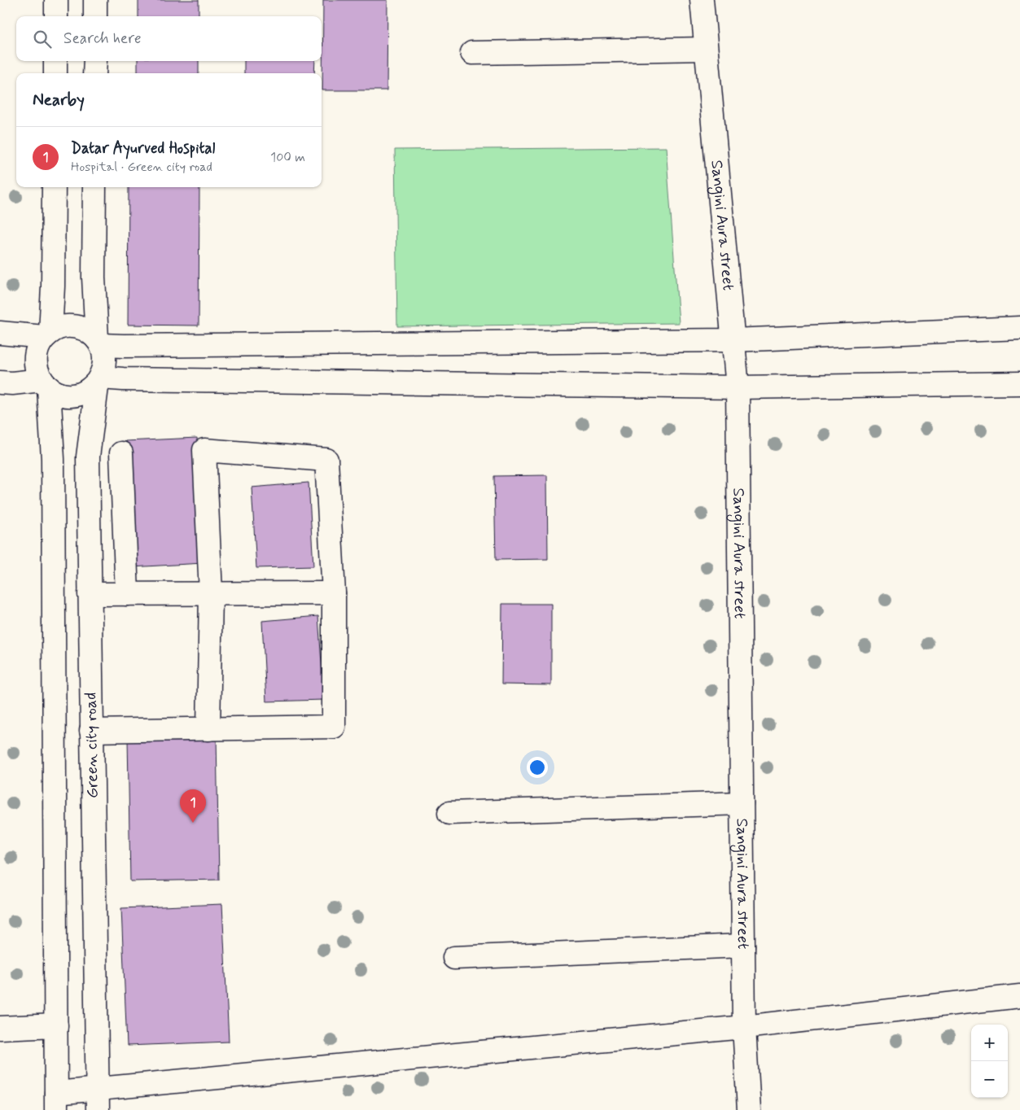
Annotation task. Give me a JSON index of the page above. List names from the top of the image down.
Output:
{
  "streets": {
    "street": ["Sangini Aura street", "Green city road"]
  },
  "page": {
    "search": "Search here",
    "heading": "Nearby",
    "list": [
      {
        "mark": "1",
        "name": "Datar Ayurved Hospital",
        "note": "Hospital · Green city road",
        "value": "100 m"
      }
    ],
    "pins": "1",
    "map_buttons": ["+", "−"]
  }
}
